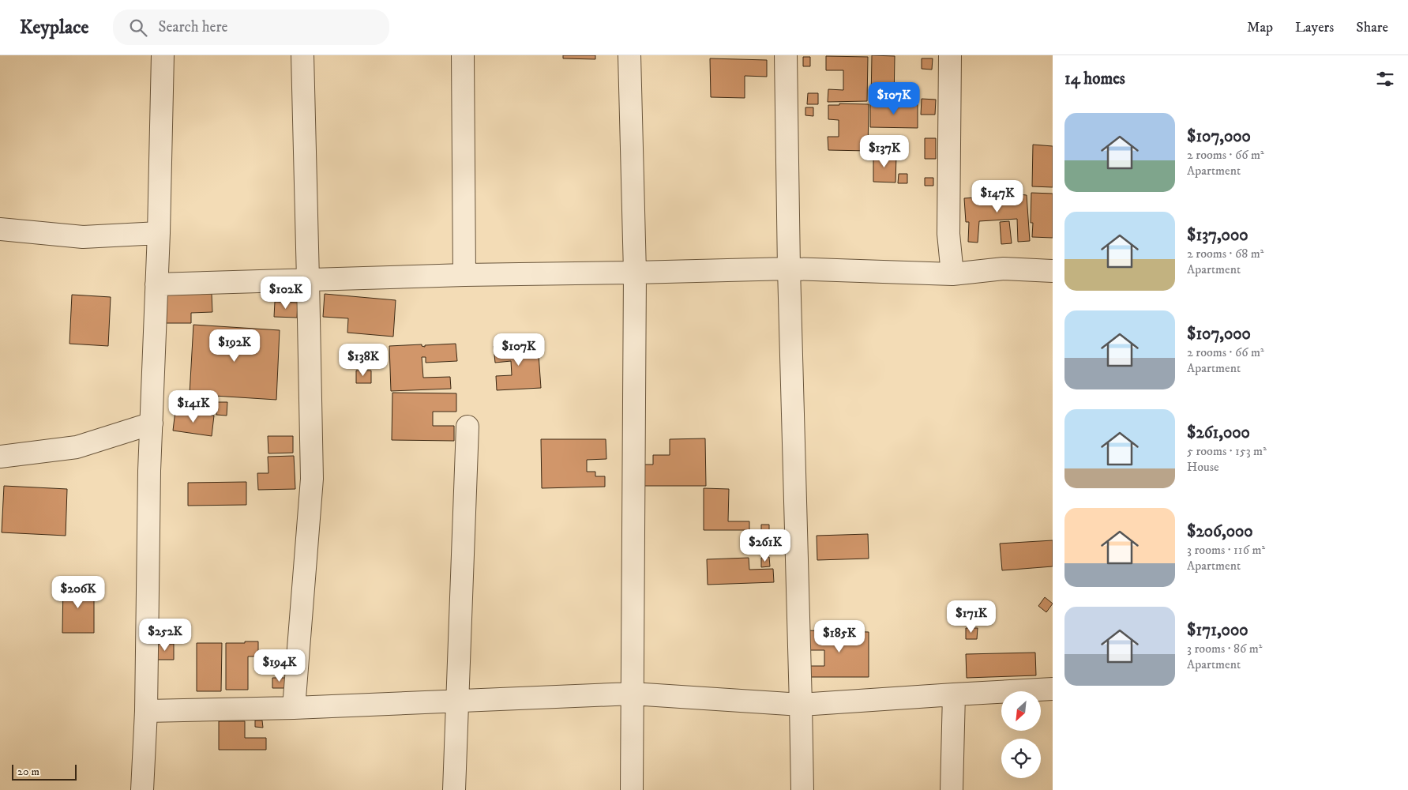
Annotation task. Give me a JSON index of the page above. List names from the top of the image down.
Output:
{
  "scale_bar": "20 m",
  "north": "bottom left",
  "page": {
    "header": "Keyplace",
    "search": "Search here",
    "nav": ["Map", "Layers", "Share"],
    "heading": "14 homes",
    "price": [
      "$107K",
      "$137K",
      "$147K",
      "$102K",
      "$192K",
      "$107K",
      "$138K",
      "$141K",
      "$261K",
      "$206K",
      "$171K",
      "$252K",
      "$185K",
      "$194K"
    ],
    "list": [
      {
        "name": "$107,000",
        "note": "2 rooms · 66 m² · Apartment"
      },
      {
        "name": "$137,000",
        "note": "2 rooms · 68 m² · Apartment"
      },
      {
        "name": "$107,000",
        "note": "2 rooms · 66 m² · Apartment"
      },
      {
        "name": "$261,000",
        "note": "5 rooms · 153 m² · House"
      },
      {
        "name": "$206,000",
        "note": "3 rooms · 116 m² · Apartment"
      },
      {
        "name": "$171,000",
        "note": "3 rooms · 86 m² · Apartment"
      }
    ],
    "scale": "20 m"
  }
}
